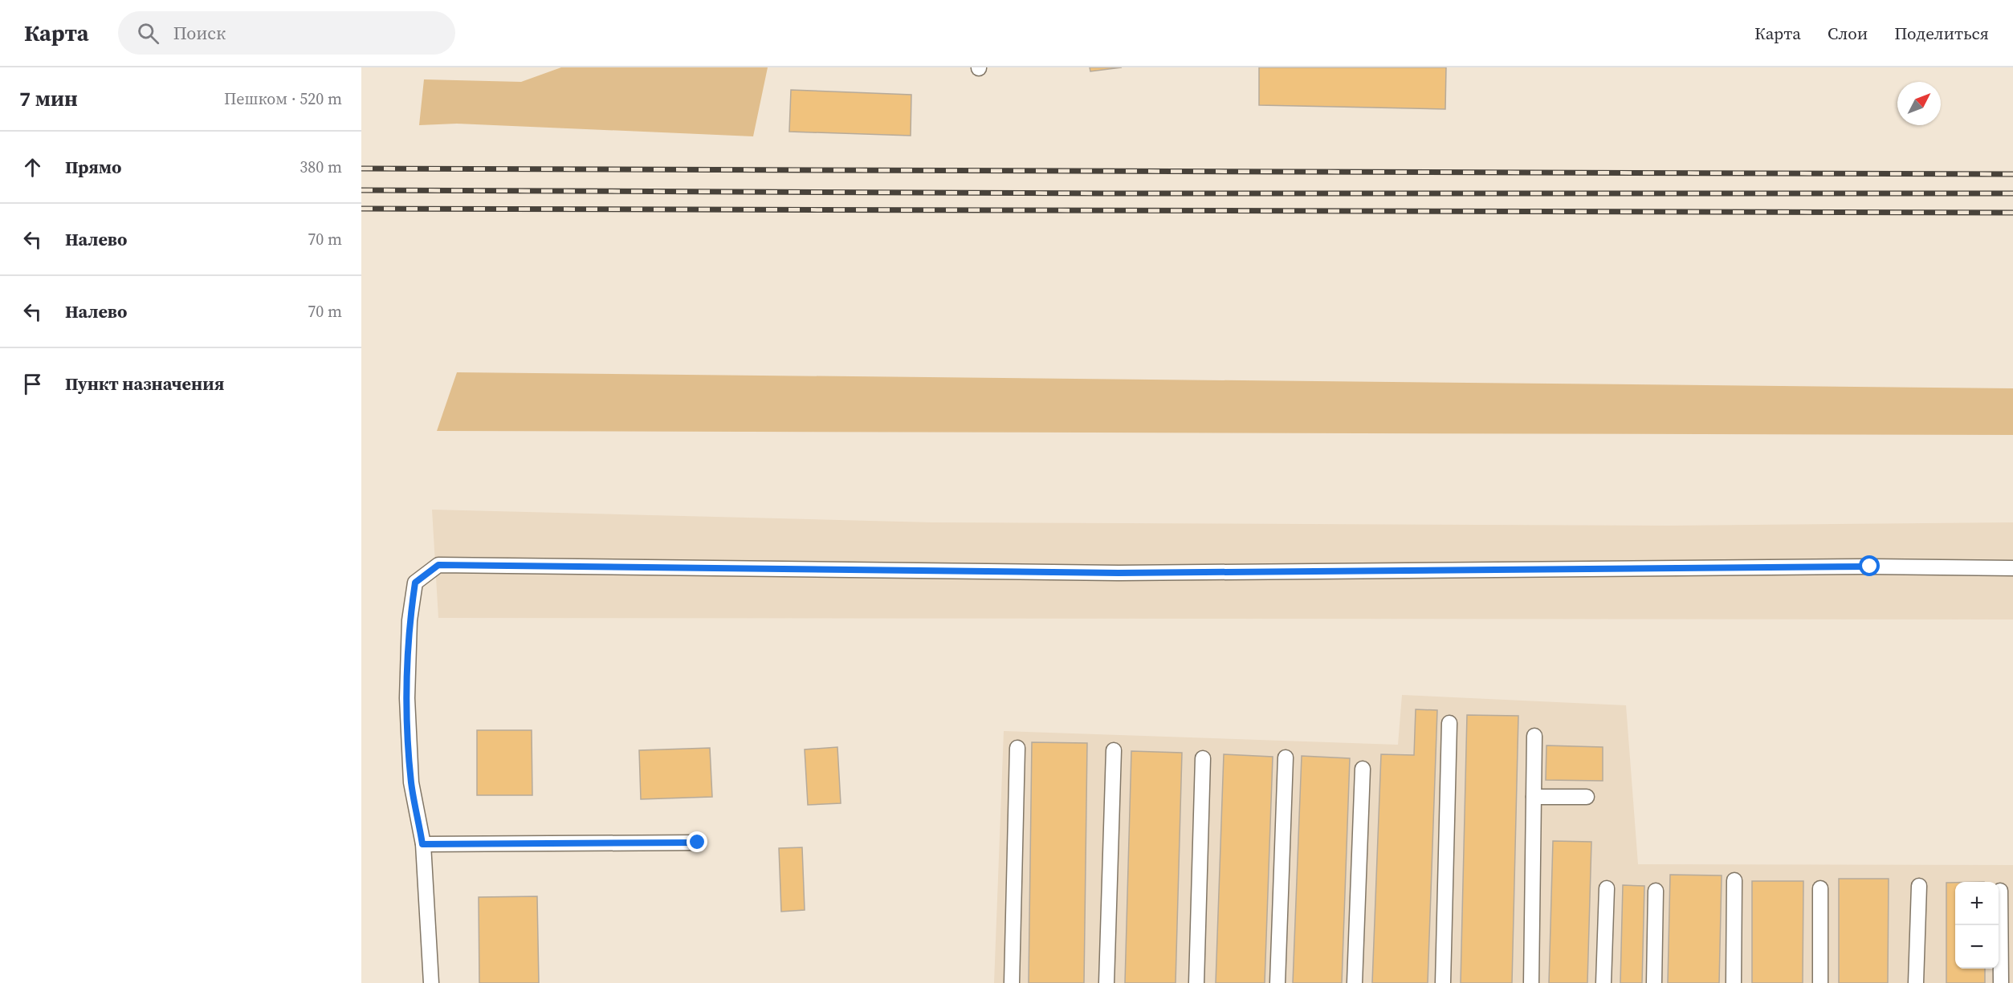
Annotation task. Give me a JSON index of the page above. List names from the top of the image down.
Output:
{
  "north": "top right",
  "page": {
    "header": "Карта",
    "search": "Поиск",
    "nav": ["Карта", "Слои", "Поделиться"],
    "heading": ["7 мин", "Пешком · 520 m"],
    "list": [
      ["Прямо", "380 m"],
      ["Налево", "70 m"],
      ["Налево", "70 m"],
      "Пункт назначения"
    ],
    "map_buttons": ["+", "−"]
  }
}
